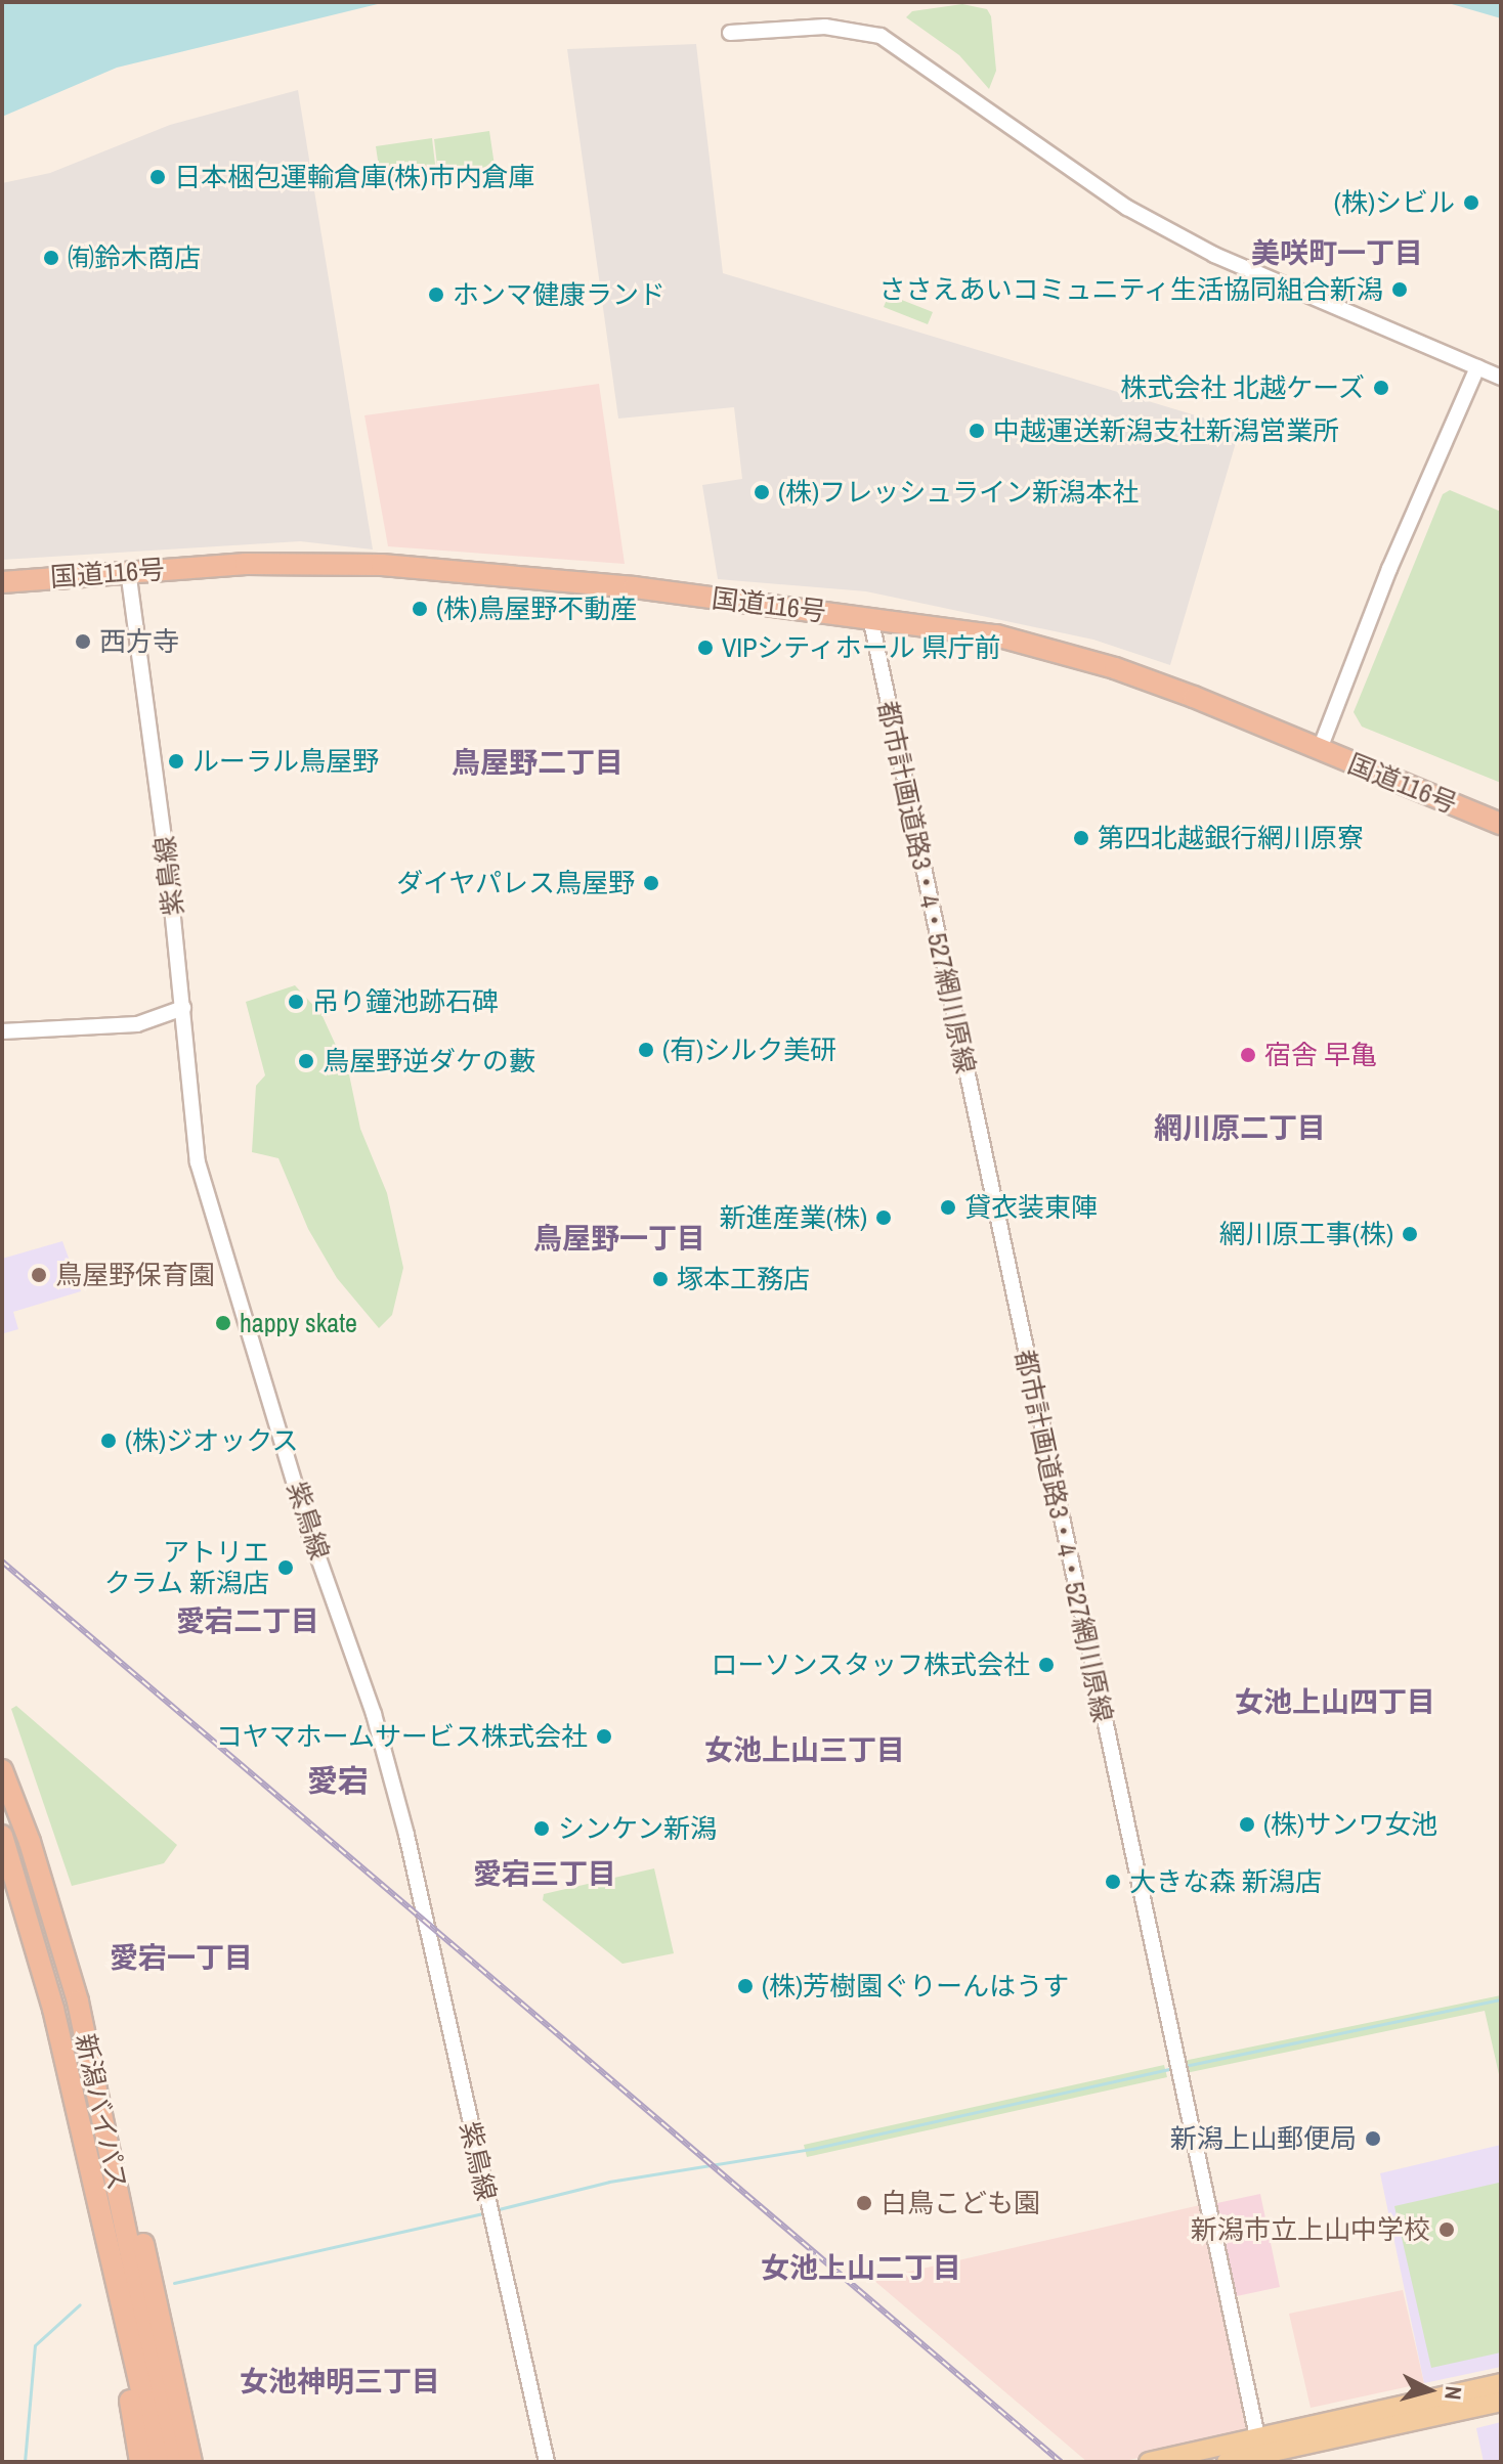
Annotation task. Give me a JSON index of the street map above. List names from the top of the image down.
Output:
{
  "streets": {
    "highway": ["国道116号", "新潟バイパス"],
    "street": ["紫鳥線", "都市計画道路3・4・527網川原線"]
  },
  "crossings": [
    ["国道116号", "紫鳥線"],
    ["国道116号", "都市計画道路3・4・527網川原線"]
  ],
  "districts": [
    "美咲町一丁目",
    "鳥屋野二丁目",
    "網川原二丁目",
    "鳥屋野一丁目",
    "愛宕二丁目",
    "女池上山四丁目",
    "女池上山三丁目",
    "愛宕",
    "愛宕三丁目",
    "愛宕一丁目",
    "女池上山二丁目",
    "女池神明三丁目"
  ],
  "places": [
    "日本梱包運輸倉庫(株)市内倉庫",
    "(株)シビル",
    "㈲鈴木商店",
    "ささえあいコミュニティ生活協同組合新潟",
    "ホンマ健康ランド",
    "株式会社 北越ケーズ",
    "中越運送新潟支社新潟営業所",
    "(株)フレッシュライン新潟本社",
    "(株)鳥屋野不動産",
    "西方寺",
    "VIPシティホール 県庁前",
    "ルーラル鳥屋野",
    "第四北越銀行網川原寮",
    "ダイヤパレス鳥屋野",
    "吊り鐘池跡石碑",
    "(有)シルク美研",
    "宿舎 早亀",
    "鳥屋野逆ダケの藪",
    "貸衣装東陣",
    "新進産業(株)",
    "網川原工事(株)",
    "鳥屋野保育園",
    "塚本工務店",
    "happy skate",
    "(株)ジオックス",
    "アトリエ クラム 新潟店",
    "ローソンスタッフ株式会社",
    "コヤマホームサービス株式会社",
    "(株)サンワ女池",
    "シンケン新潟",
    "大きな森 新潟店",
    "(株)芳樹園ぐりーんはうす",
    "新潟上山郵便局",
    "白鳥こども園",
    "新潟市立上山中学校"
  ],
  "north": "right"
}
